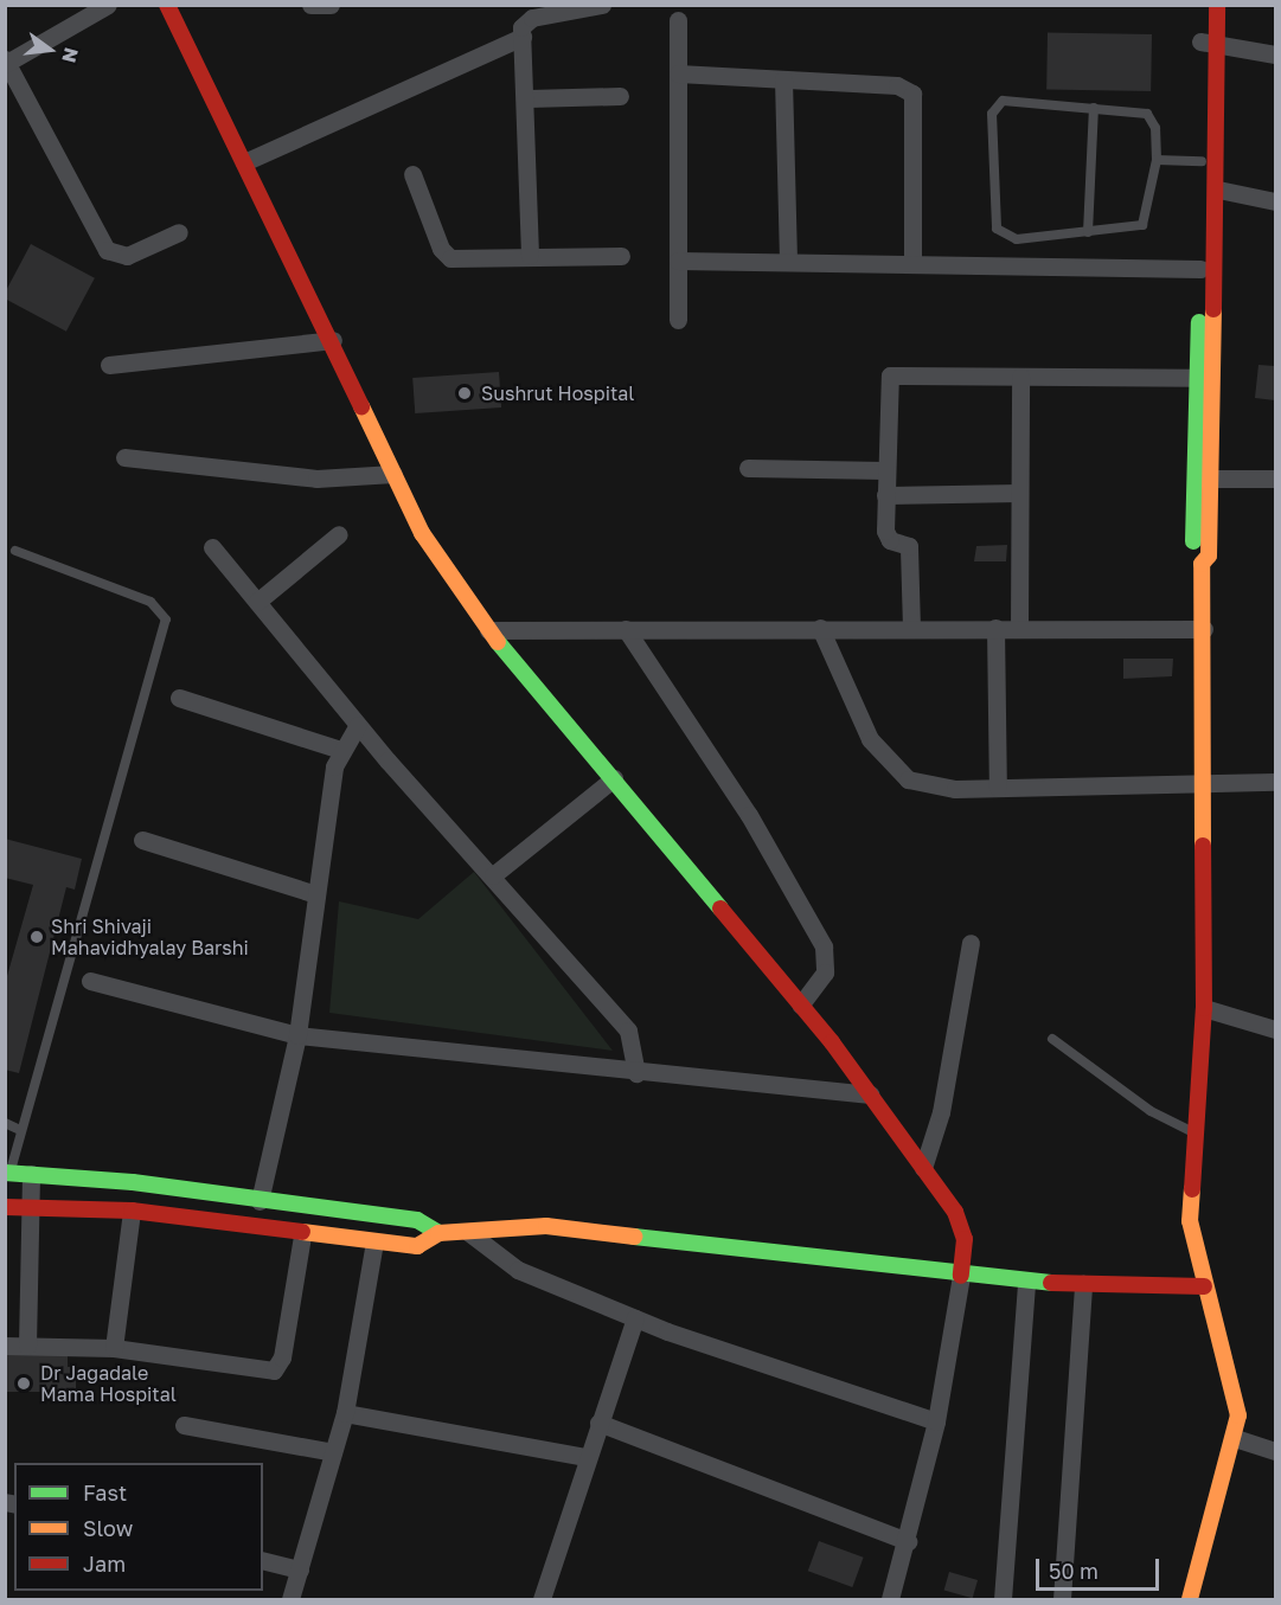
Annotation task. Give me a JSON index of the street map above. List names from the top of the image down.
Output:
{
  "places": ["Sushrut Hospital", "Shri Shivaji Mahavidhyalay Barshi", "Dr Jagadale Mama Hospital"],
  "legend": ["Fast", "Slow", "Jam"],
  "scale_bar": "50 m",
  "north": "right"
}
